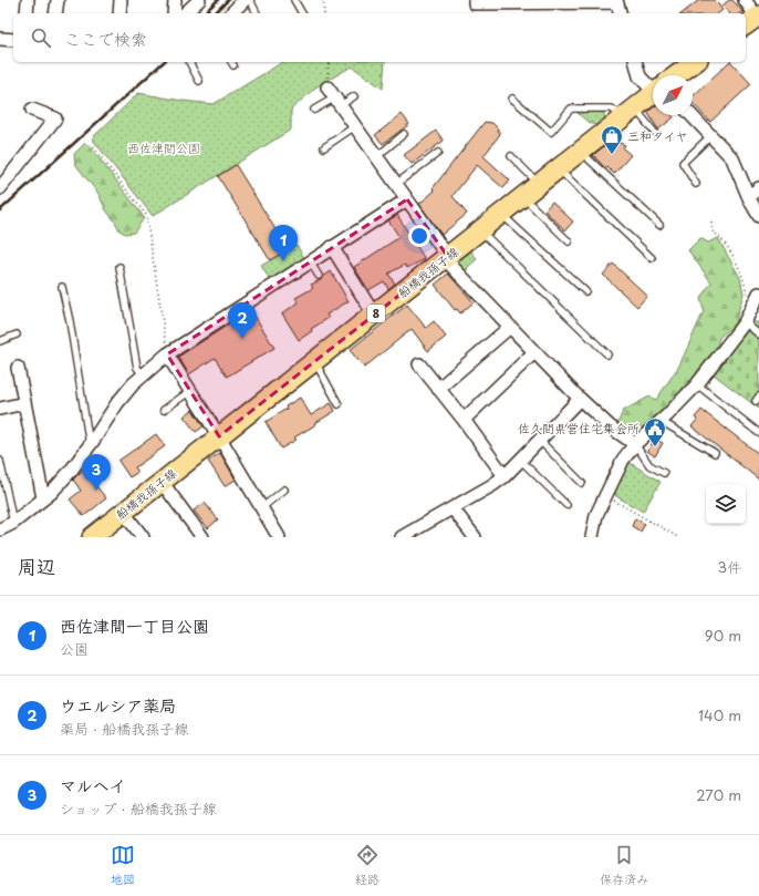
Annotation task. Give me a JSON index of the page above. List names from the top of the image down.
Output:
{
  "streets": {
    "main road": ["船橋我孫子線", "8"]
  },
  "parks": ["西佐津間公園"],
  "places": {
    "shop": ["三和タイヤ"],
    "public building": ["佐久間県営住宅集会所"]
  },
  "north": "top right",
  "page": {
    "search": "ここで検索",
    "pins": ["1", "2", "3"],
    "heading": ["周辺", "3件"],
    "list": [
      {
        "mark": "1",
        "name": "西佐津間一丁目公園",
        "note": "公園",
        "value": "90 m"
      },
      {
        "mark": "2",
        "name": "ウエルシア薬局",
        "note": "薬局 · 船橋我孫子線",
        "value": "140 m"
      },
      {
        "mark": "3",
        "name": "マルヘイ",
        "note": "ショップ · 船橋我孫子線",
        "value": "270 m"
      }
    ],
    "nav": ["地図", "経路", "保存済み"]
  }
}
